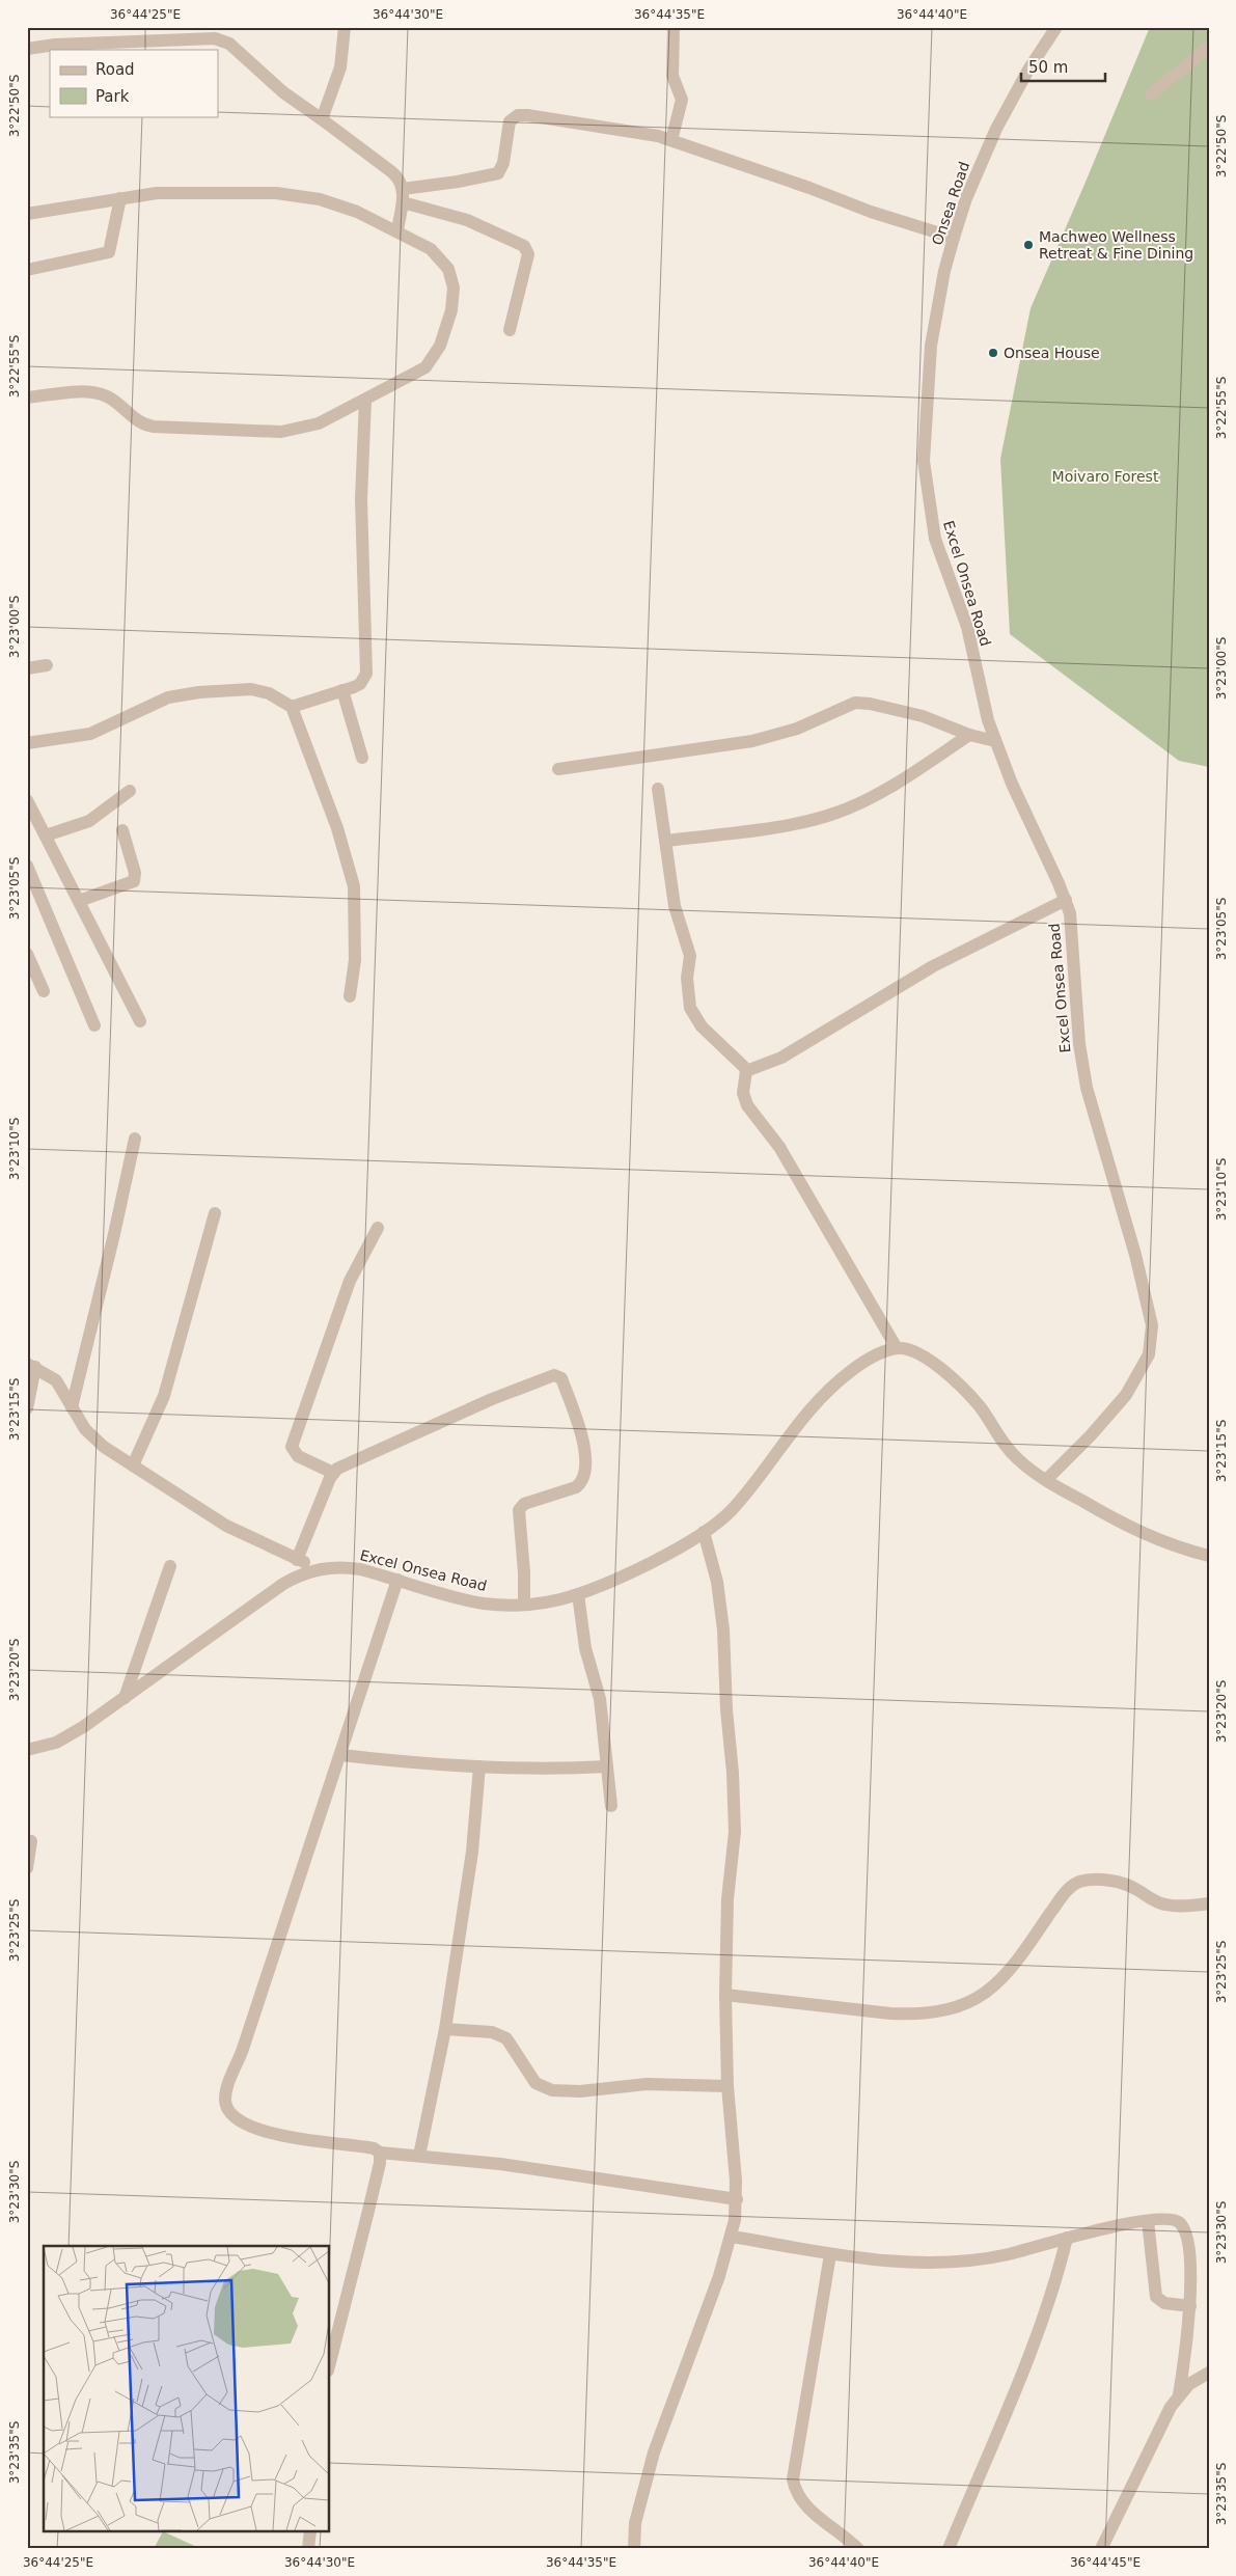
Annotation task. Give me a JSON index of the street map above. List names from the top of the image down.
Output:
{
  "streets": {
    "street": ["Onsea Road", "Excel Onsea Road"]
  },
  "crossings": [
    ["Onsea Road", "Excel Onsea Road"]
  ],
  "parks": ["Moivaro Forest"],
  "places": ["Machweo Wellness Retreat & Fine Dining", "Onsea House"],
  "legend": ["Road", "Park"],
  "scale_bar": "50 m",
  "coordinates": [
    "36°44'25\"E",
    "36°44'30\"E",
    "36°44'35\"E",
    "36°44'40\"E",
    "3°22'50\"S",
    "3°22'55\"S",
    "3°23'00\"S",
    "3°23'05\"S",
    "3°23'10\"S",
    "3°23'15\"S",
    "3°23'20\"S",
    "3°23'25\"S",
    "3°23'30\"S",
    "3°23'35\"S",
    "36°44'45\"E"
  ]
}
